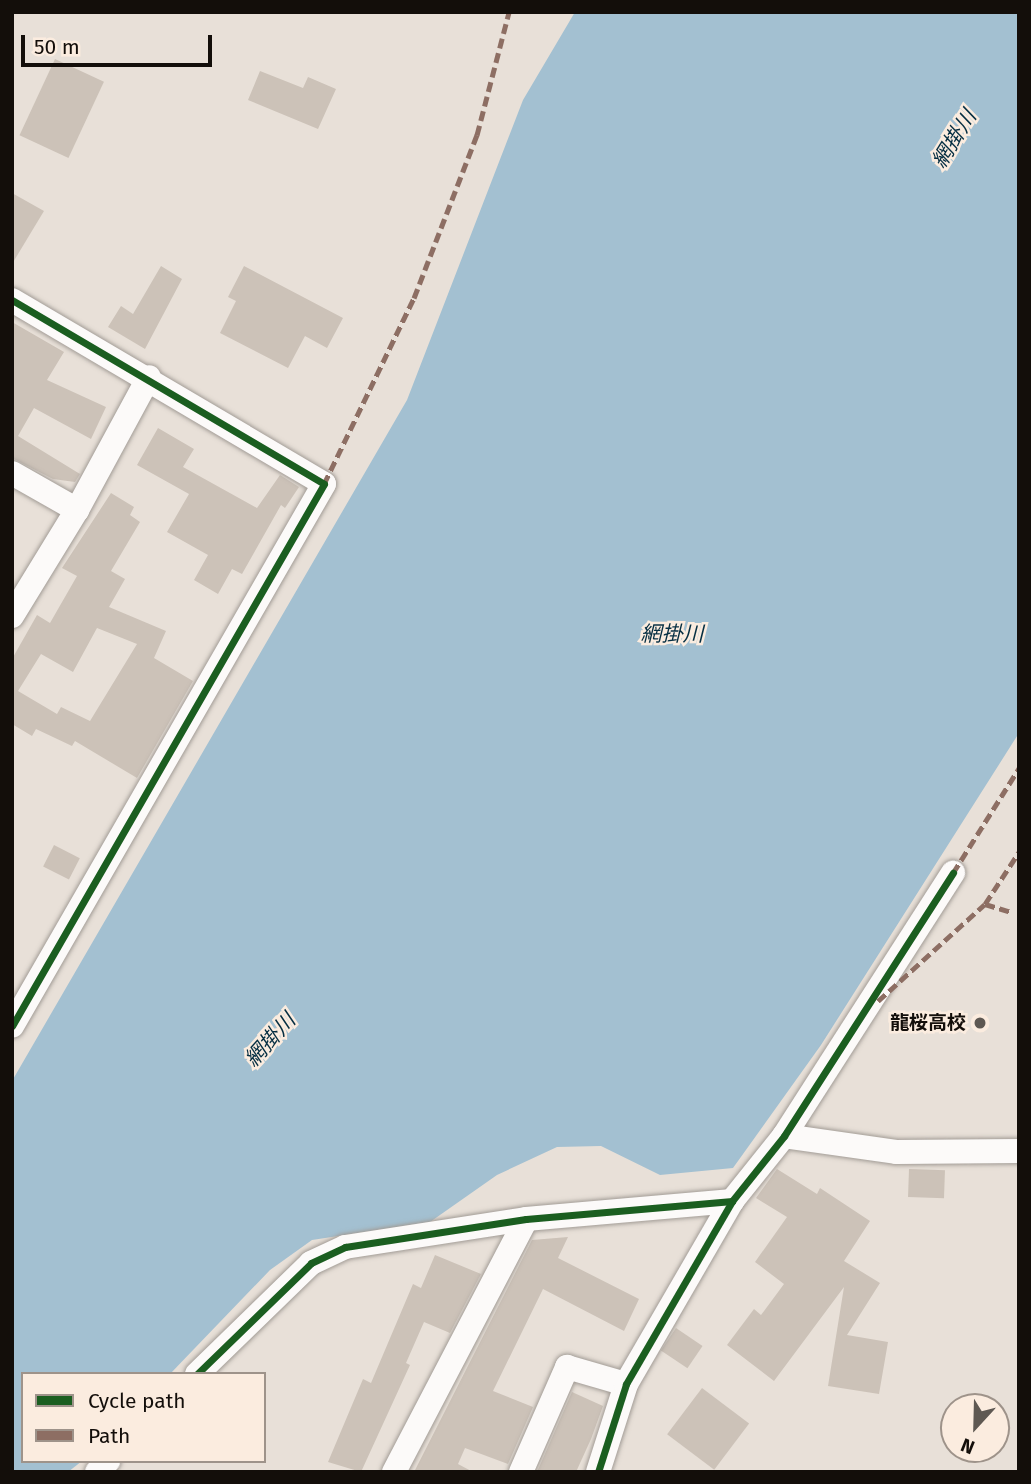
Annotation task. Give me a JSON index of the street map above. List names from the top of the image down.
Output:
{
  "water": ["網掛川"],
  "places": ["龍桜高校"],
  "legend": ["Cycle path", "Path"],
  "scale_bar": "50 m",
  "north": "bottom"
}
